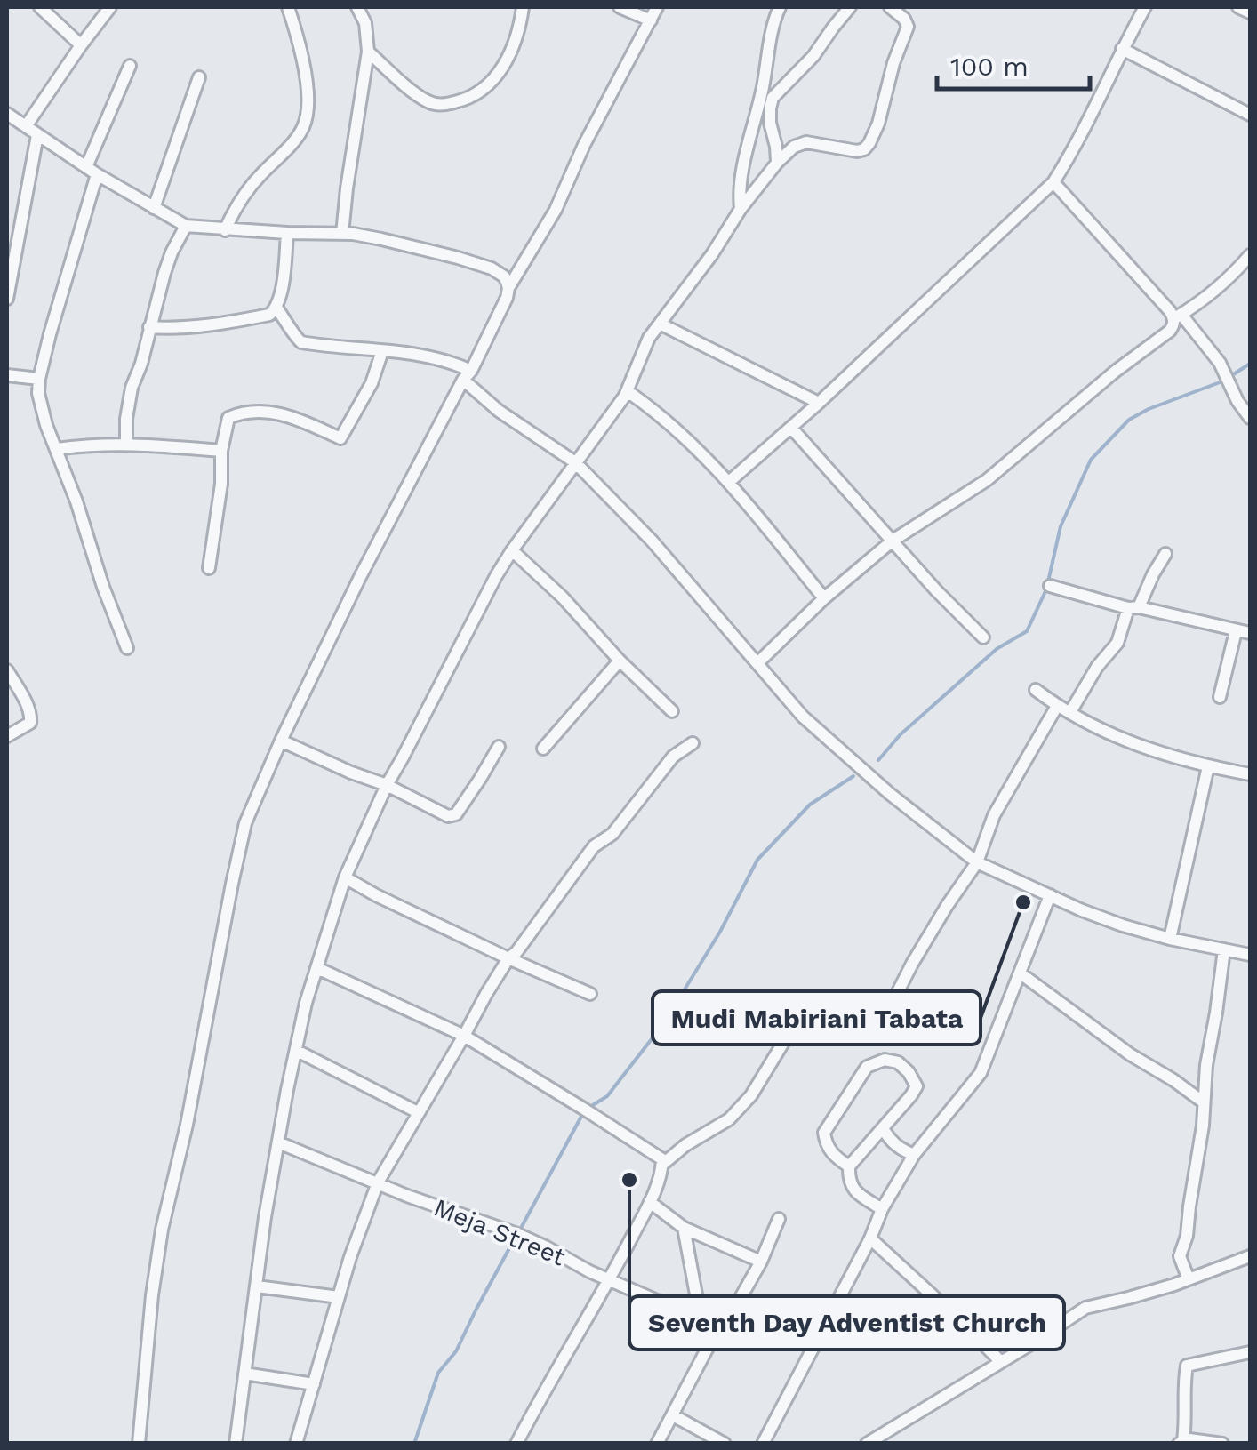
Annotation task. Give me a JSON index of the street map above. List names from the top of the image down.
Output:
{
  "streets": {
    "street": ["Meja Street"]
  },
  "places": ["Mudi Mabiriani Tabata", "Seventh Day Adventist Church"],
  "scale_bar": "100 m"
}
